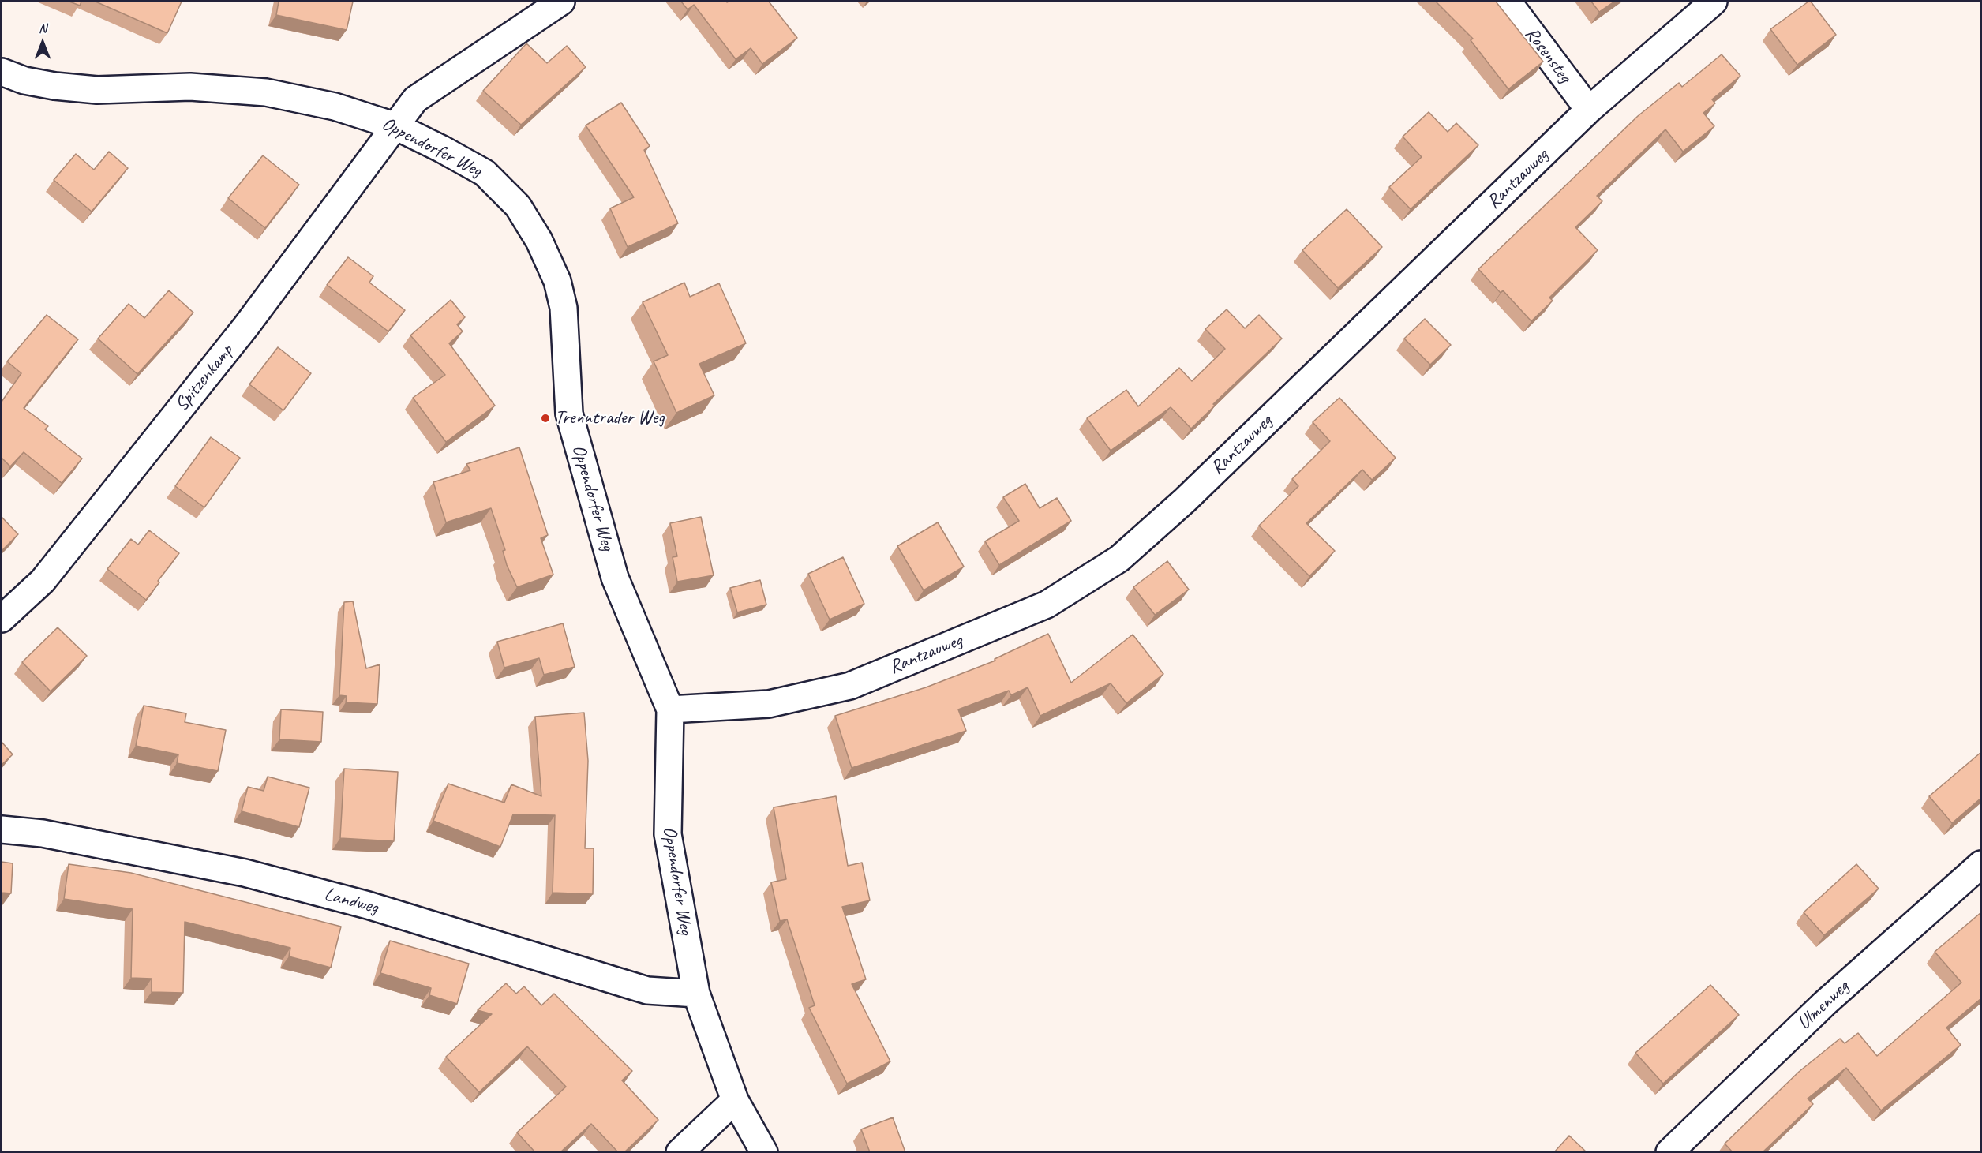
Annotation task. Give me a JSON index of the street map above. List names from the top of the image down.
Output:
{
  "streets": {
    "street": [
      "Rosensteg",
      "Oppendorfer Weg",
      "Rantzauweg",
      "Spitzenkamp",
      "Landweg",
      "Ulmenweg"
    ]
  },
  "crossings": [
    ["Rosensteg", "Rantzauweg"],
    ["Oppendorfer Weg", "Rantzauweg"],
    ["Oppendorfer Weg", "Spitzenkamp"],
    ["Oppendorfer Weg", "Landweg"]
  ],
  "places": ["Trenntrader Weg"],
  "north": "top"
}
